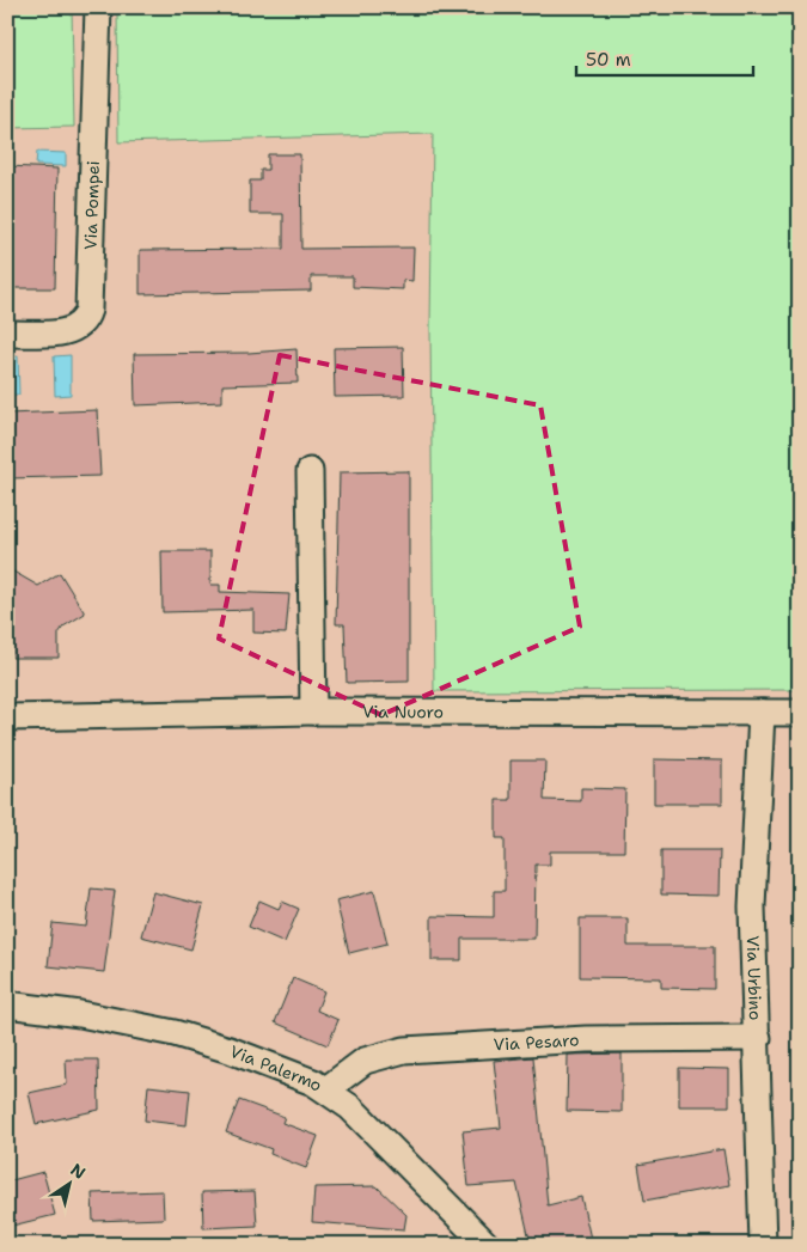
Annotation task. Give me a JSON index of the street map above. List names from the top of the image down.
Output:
{
  "streets": {
    "street": [
      "Via Pompei",
      "Via Nuoro",
      "Via Urbino",
      "Via Pesaro",
      "Via Palermo"
    ]
  },
  "crossings": [
    ["Via Nuoro", "Via Urbino"],
    ["Via Urbino", "Via Pesaro"],
    ["Via Pesaro", "Via Palermo"]
  ],
  "scale_bar": "50 m",
  "north": "top right"
}
